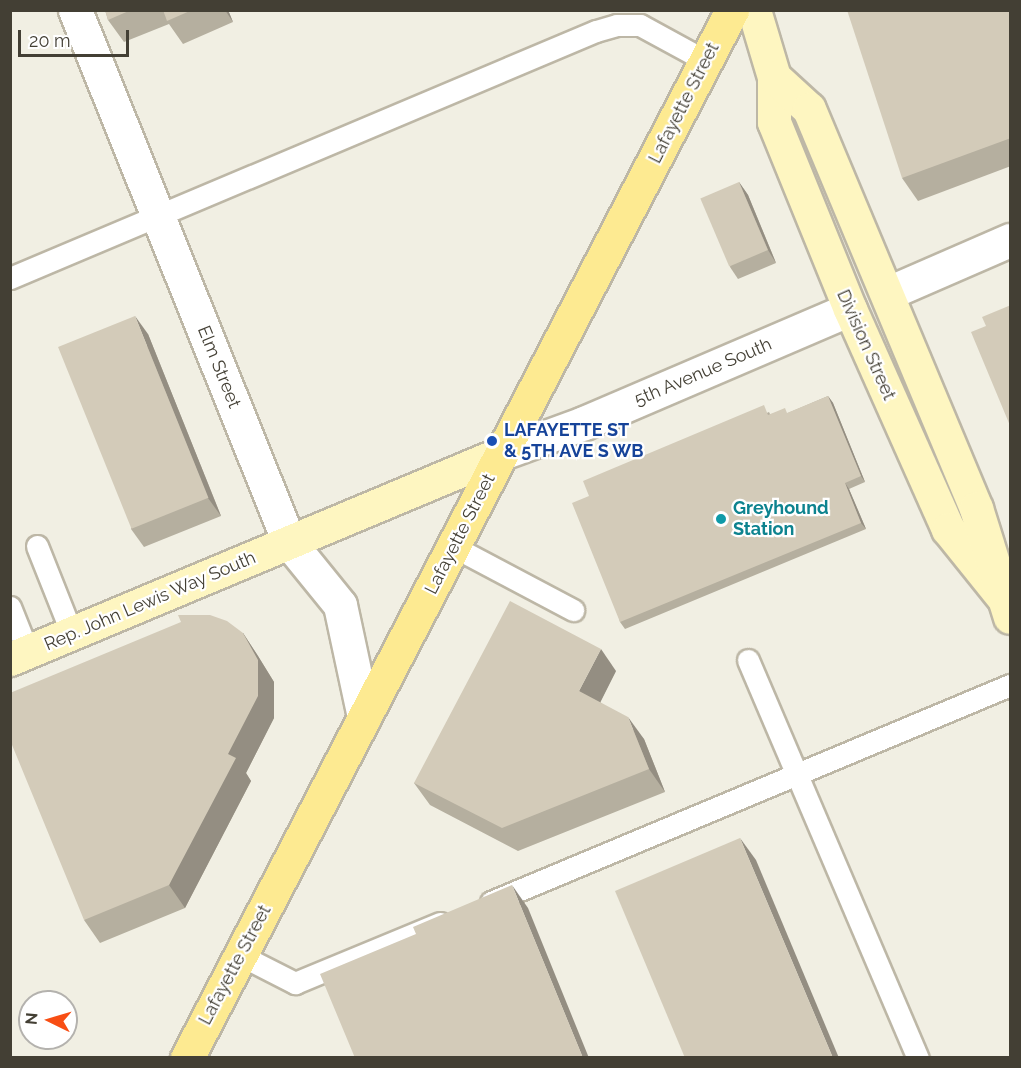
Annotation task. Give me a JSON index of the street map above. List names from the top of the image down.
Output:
{
  "streets": {
    "main road": [
      "Lafayette Street",
      "Division Street",
      "5th Avenue South",
      "Rep. John Lewis Way South"
    ],
    "street": ["Elm Street"]
  },
  "crossings": [
    ["Lafayette Street", "Elm Street"],
    ["Lafayette Street", "5th Avenue South"],
    ["Division Street", "5th Avenue South"],
    ["Elm Street", "5th Avenue South"],
    ["Elm Street", "Rep. John Lewis Way South"],
    ["5th Avenue South", "Rep. John Lewis Way South"]
  ],
  "places": ["LAFAYETTE ST & 5TH AVE S WB", "Greyhound Station"],
  "scale_bar": "20 m",
  "north": "left"
}
